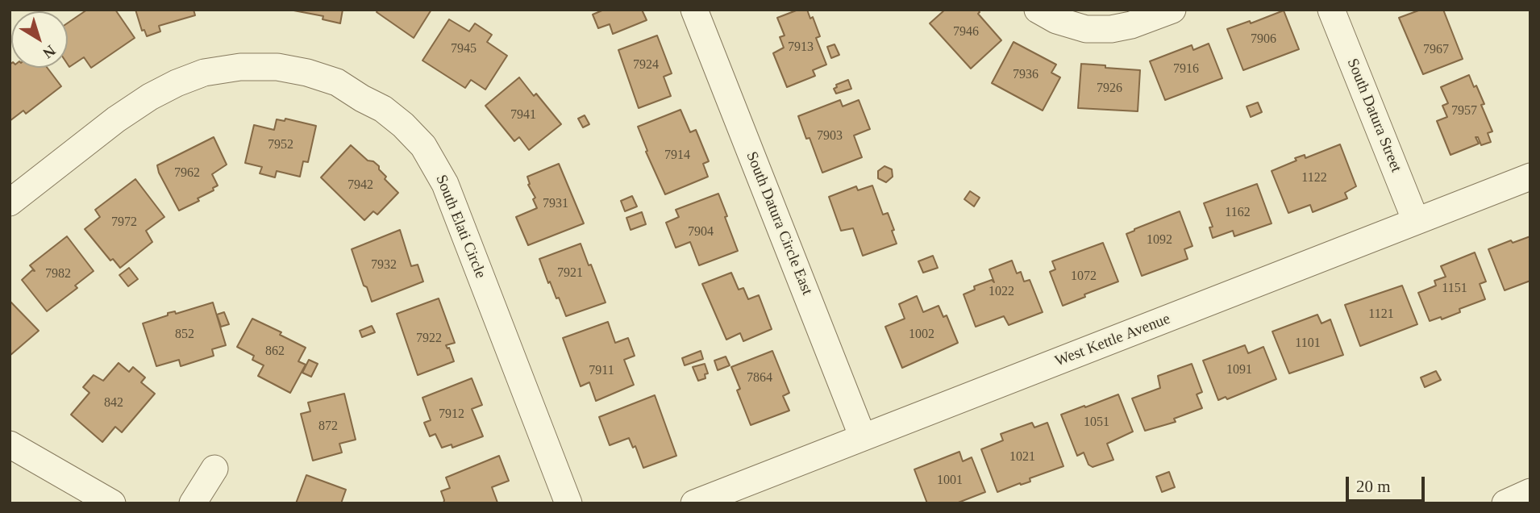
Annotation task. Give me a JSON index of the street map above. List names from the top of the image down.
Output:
{
  "streets": {
    "street": [
      "South Datura Street",
      "South Datura Circle East",
      "South Elati Circle",
      "West Kettle Avenue"
    ]
  },
  "crossings": [
    ["South Datura Street", "West Kettle Avenue"],
    ["South Datura Circle East", "West Kettle Avenue"]
  ],
  "house_numbers": [
    "7946",
    "7906",
    "7913",
    "7945",
    "7967",
    "7924",
    "7916",
    "7936",
    "7926",
    "7957",
    "7941",
    "7903",
    "7952",
    "7914",
    "7962",
    "1122",
    "7942",
    "7931",
    "1162",
    "7972",
    "7904",
    "1092",
    "7932",
    "7921",
    "7982",
    "1072",
    "1151",
    "1022",
    "1121",
    "852",
    "1002",
    "7922",
    "1101",
    "862",
    "1091",
    "7911",
    "7864",
    "842",
    "7912",
    "1051",
    "872",
    "1021",
    "1001"
  ],
  "scale_bar": "20 m",
  "north": "bottom right"
}
